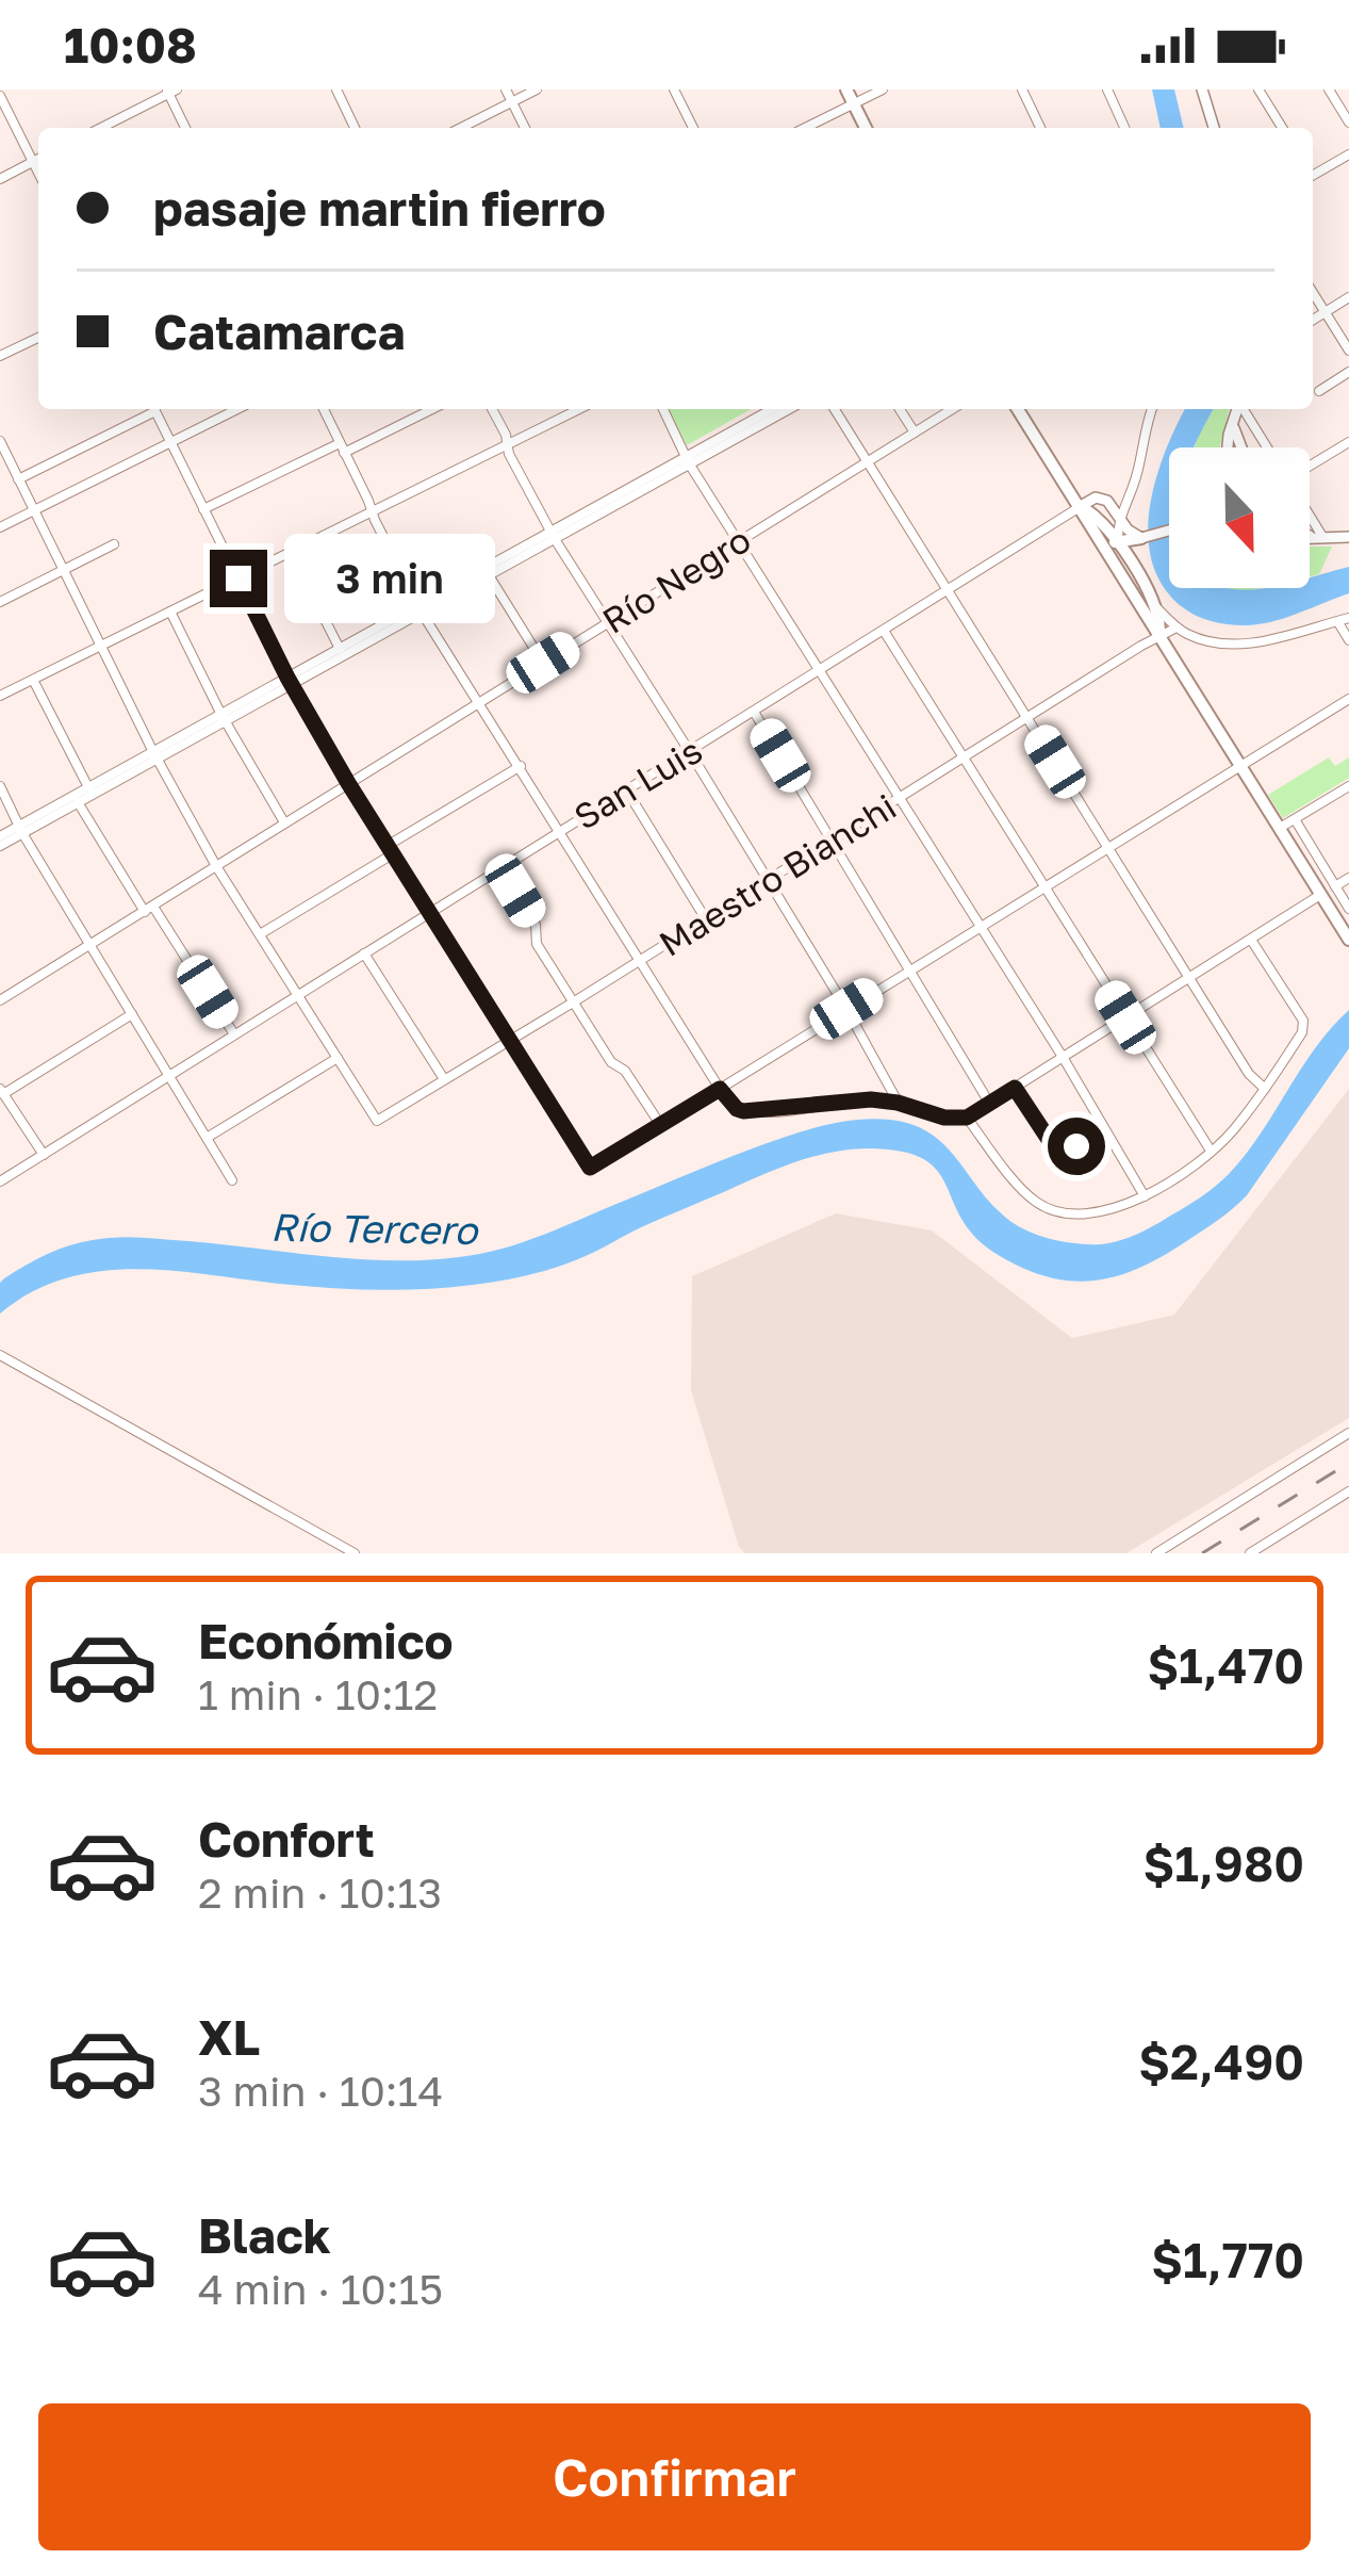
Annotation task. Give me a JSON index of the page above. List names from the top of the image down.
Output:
{
  "streets": {
    "street": ["Río Negro", "San Luis", "Maestro Bianchi"]
  },
  "water": ["Río Tercero"],
  "north": "bottom",
  "page": {
    "status": "10:08",
    "banner": ["pasaje martin fierro", "Catamarca"],
    "bubble": "3 min",
    "list": [
      {
        "name": "Económico",
        "note": "1 min · 10:12",
        "value": "$1,470"
      },
      {
        "name": "Confort",
        "note": "2 min · 10:13",
        "value": "$1,980"
      },
      {
        "name": "XL",
        "note": "3 min · 10:14",
        "value": "$2,490"
      },
      {
        "name": "Black",
        "note": "4 min · 10:15",
        "value": "$1,770"
      }
    ],
    "buttons": "Confirmar"
  }
}
